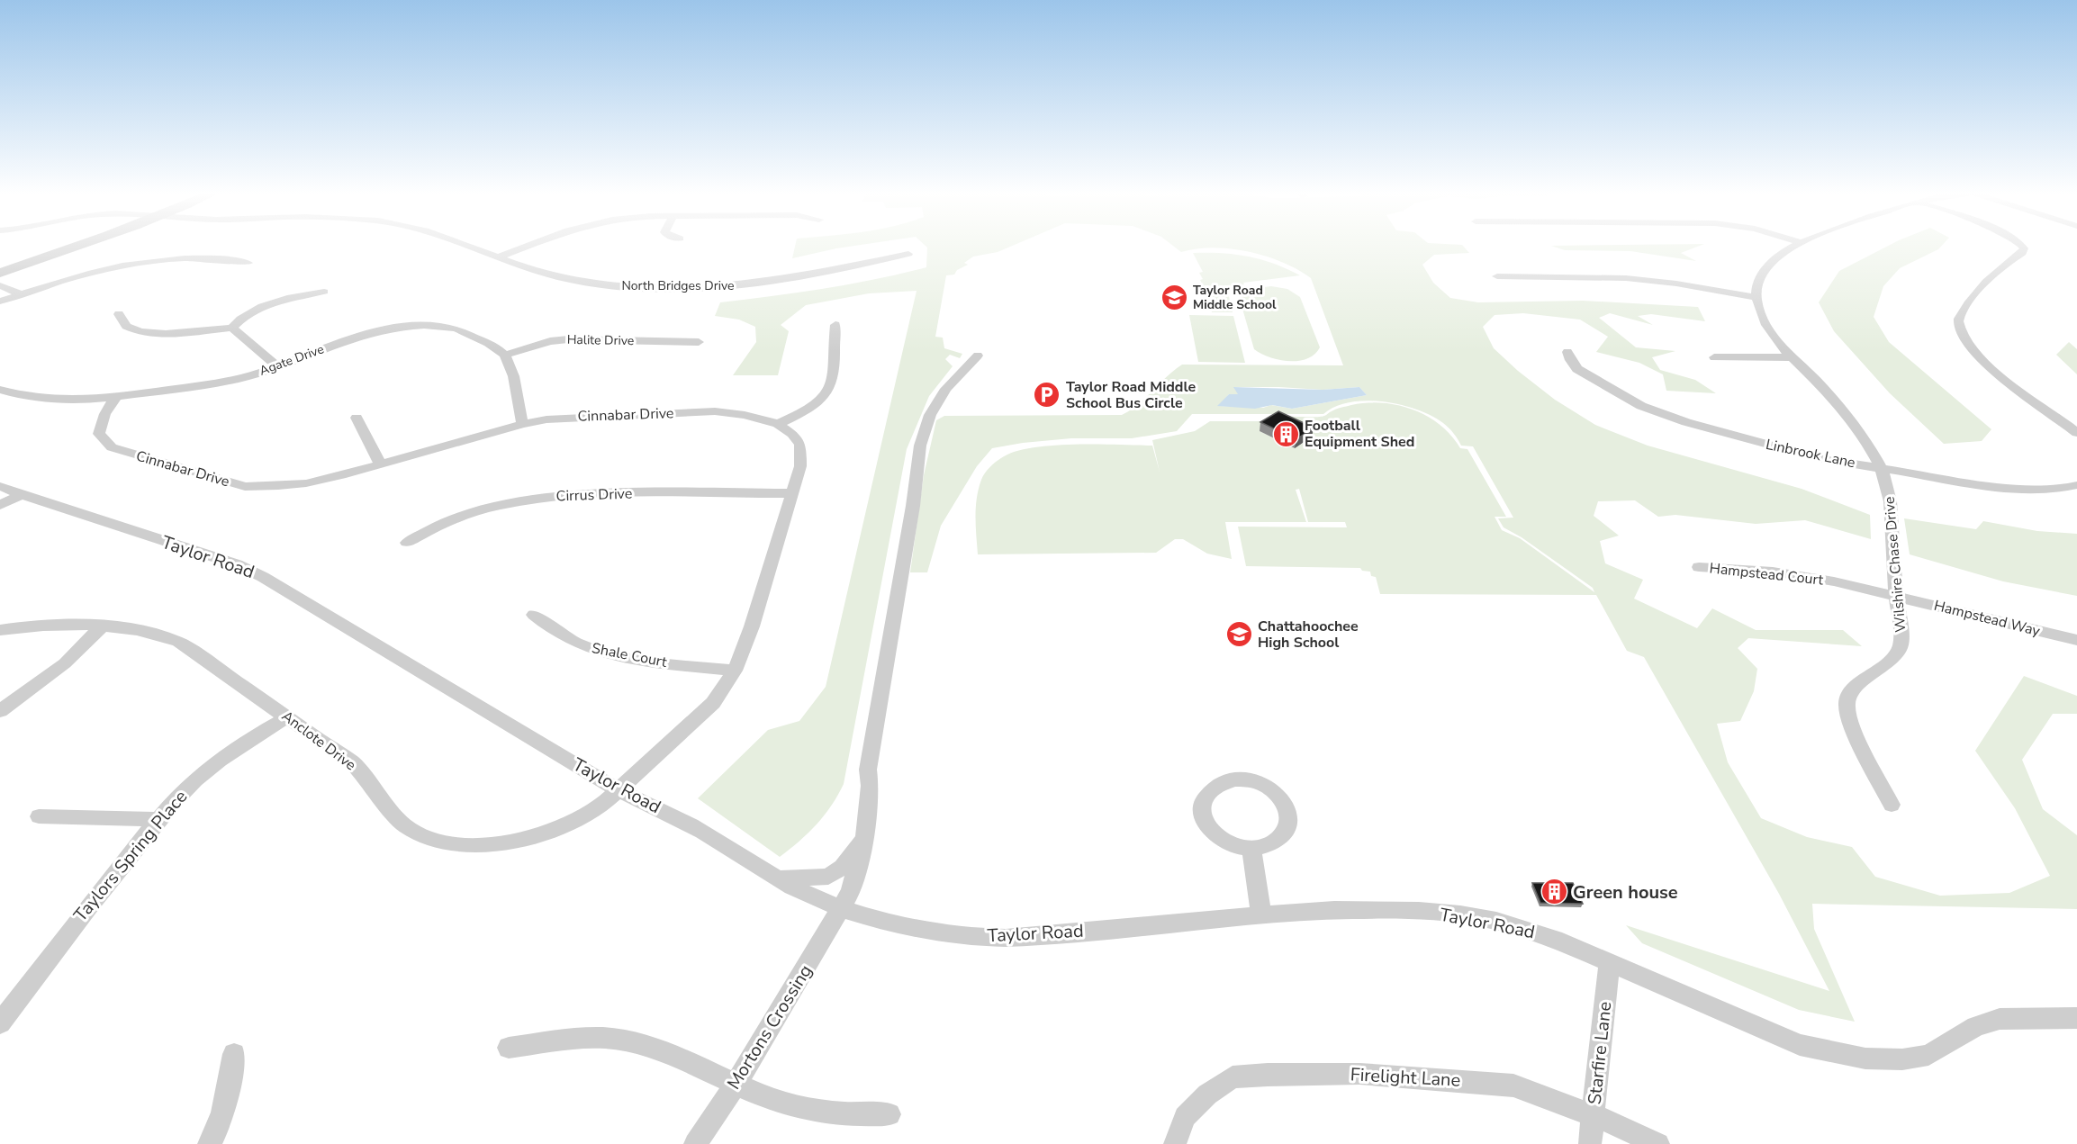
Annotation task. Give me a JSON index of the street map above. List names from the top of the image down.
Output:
{
  "streets": {
    "street": [
      "North Bridges Drive",
      "Halite Drive",
      "Agate Drive",
      "Cinnabar Drive",
      "Linbrook Lane",
      "Cirrus Drive",
      "Taylor Road",
      "Wilshire Chase Drive",
      "Hampstead Court",
      "Hampstead Way",
      "Shale Court",
      "Anclote Drive",
      "Taylors Spring Place",
      "Mortons Crossing",
      "Starfire Lane",
      "Firelight Lane"
    ]
  },
  "crossings": [
    ["Halite Drive", "Agate Drive"],
    ["Agate Drive", "Cinnabar Drive"],
    ["Cinnabar Drive", "Cirrus Drive"],
    ["Cinnabar Drive", "Taylor Road"],
    ["Cinnabar Drive", "Shale Court"],
    ["Cinnabar Drive", "Anclote Drive"],
    ["Linbrook Lane", "Wilshire Chase Drive"],
    ["Taylor Road", "Anclote Drive"],
    ["Taylor Road", "Mortons Crossing"],
    ["Taylor Road", "Starfire Lane"],
    ["Wilshire Chase Drive", "Hampstead Court"],
    ["Wilshire Chase Drive", "Hampstead Way"],
    ["Hampstead Court", "Hampstead Way"],
    ["Anclote Drive", "Taylors Spring Place"],
    ["Starfire Lane", "Firelight Lane"]
  ],
  "places": {
    "school or university": ["Taylor Road Middle School", "Chattahoochee High School"],
    "parking": ["Taylor Road Middle School Bus Circle"],
    "building": ["Football Equipment Shed", "Green house"]
  }
}
